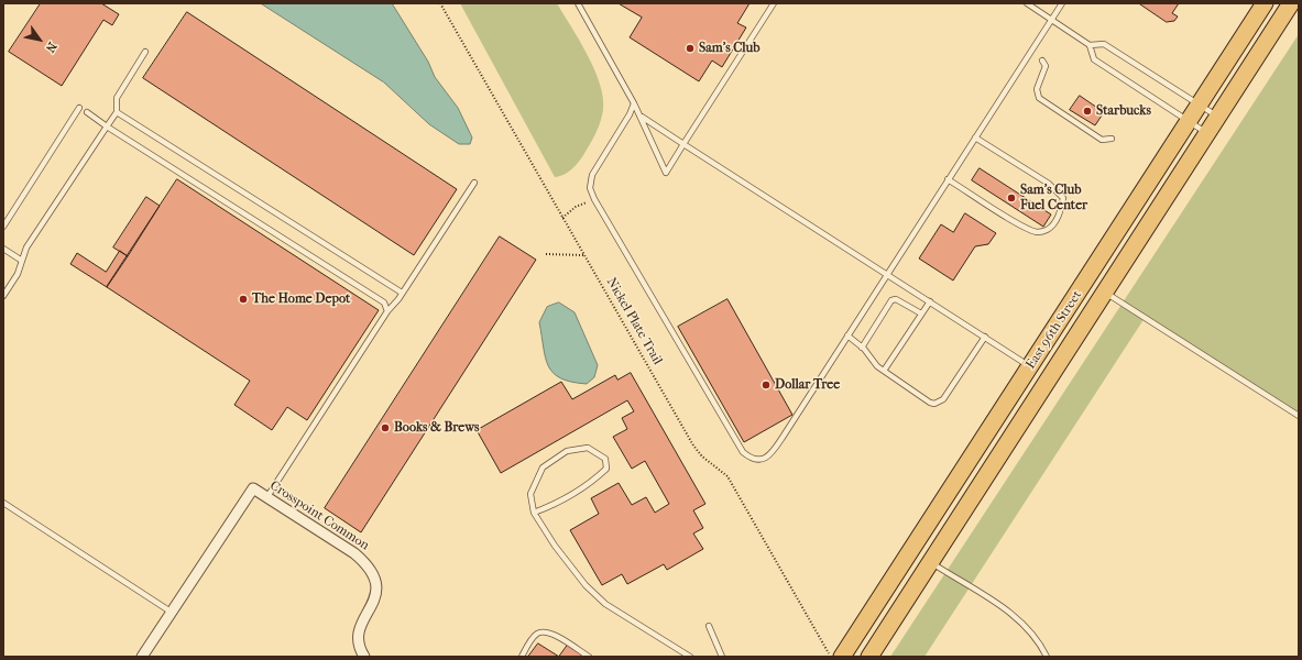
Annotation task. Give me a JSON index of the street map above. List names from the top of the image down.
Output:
{
  "streets": {
    "main road": ["East 96th Street"],
    "street": ["Crosspoint Common"],
    "path": ["Nickel Plate Trail"]
  },
  "places": [
    "Sam's Club",
    "Starbucks",
    "Sam's Club Fuel Center",
    "The Home Depot",
    "Dollar Tree",
    "Books & Brews"
  ],
  "north": "bottom right"
}
